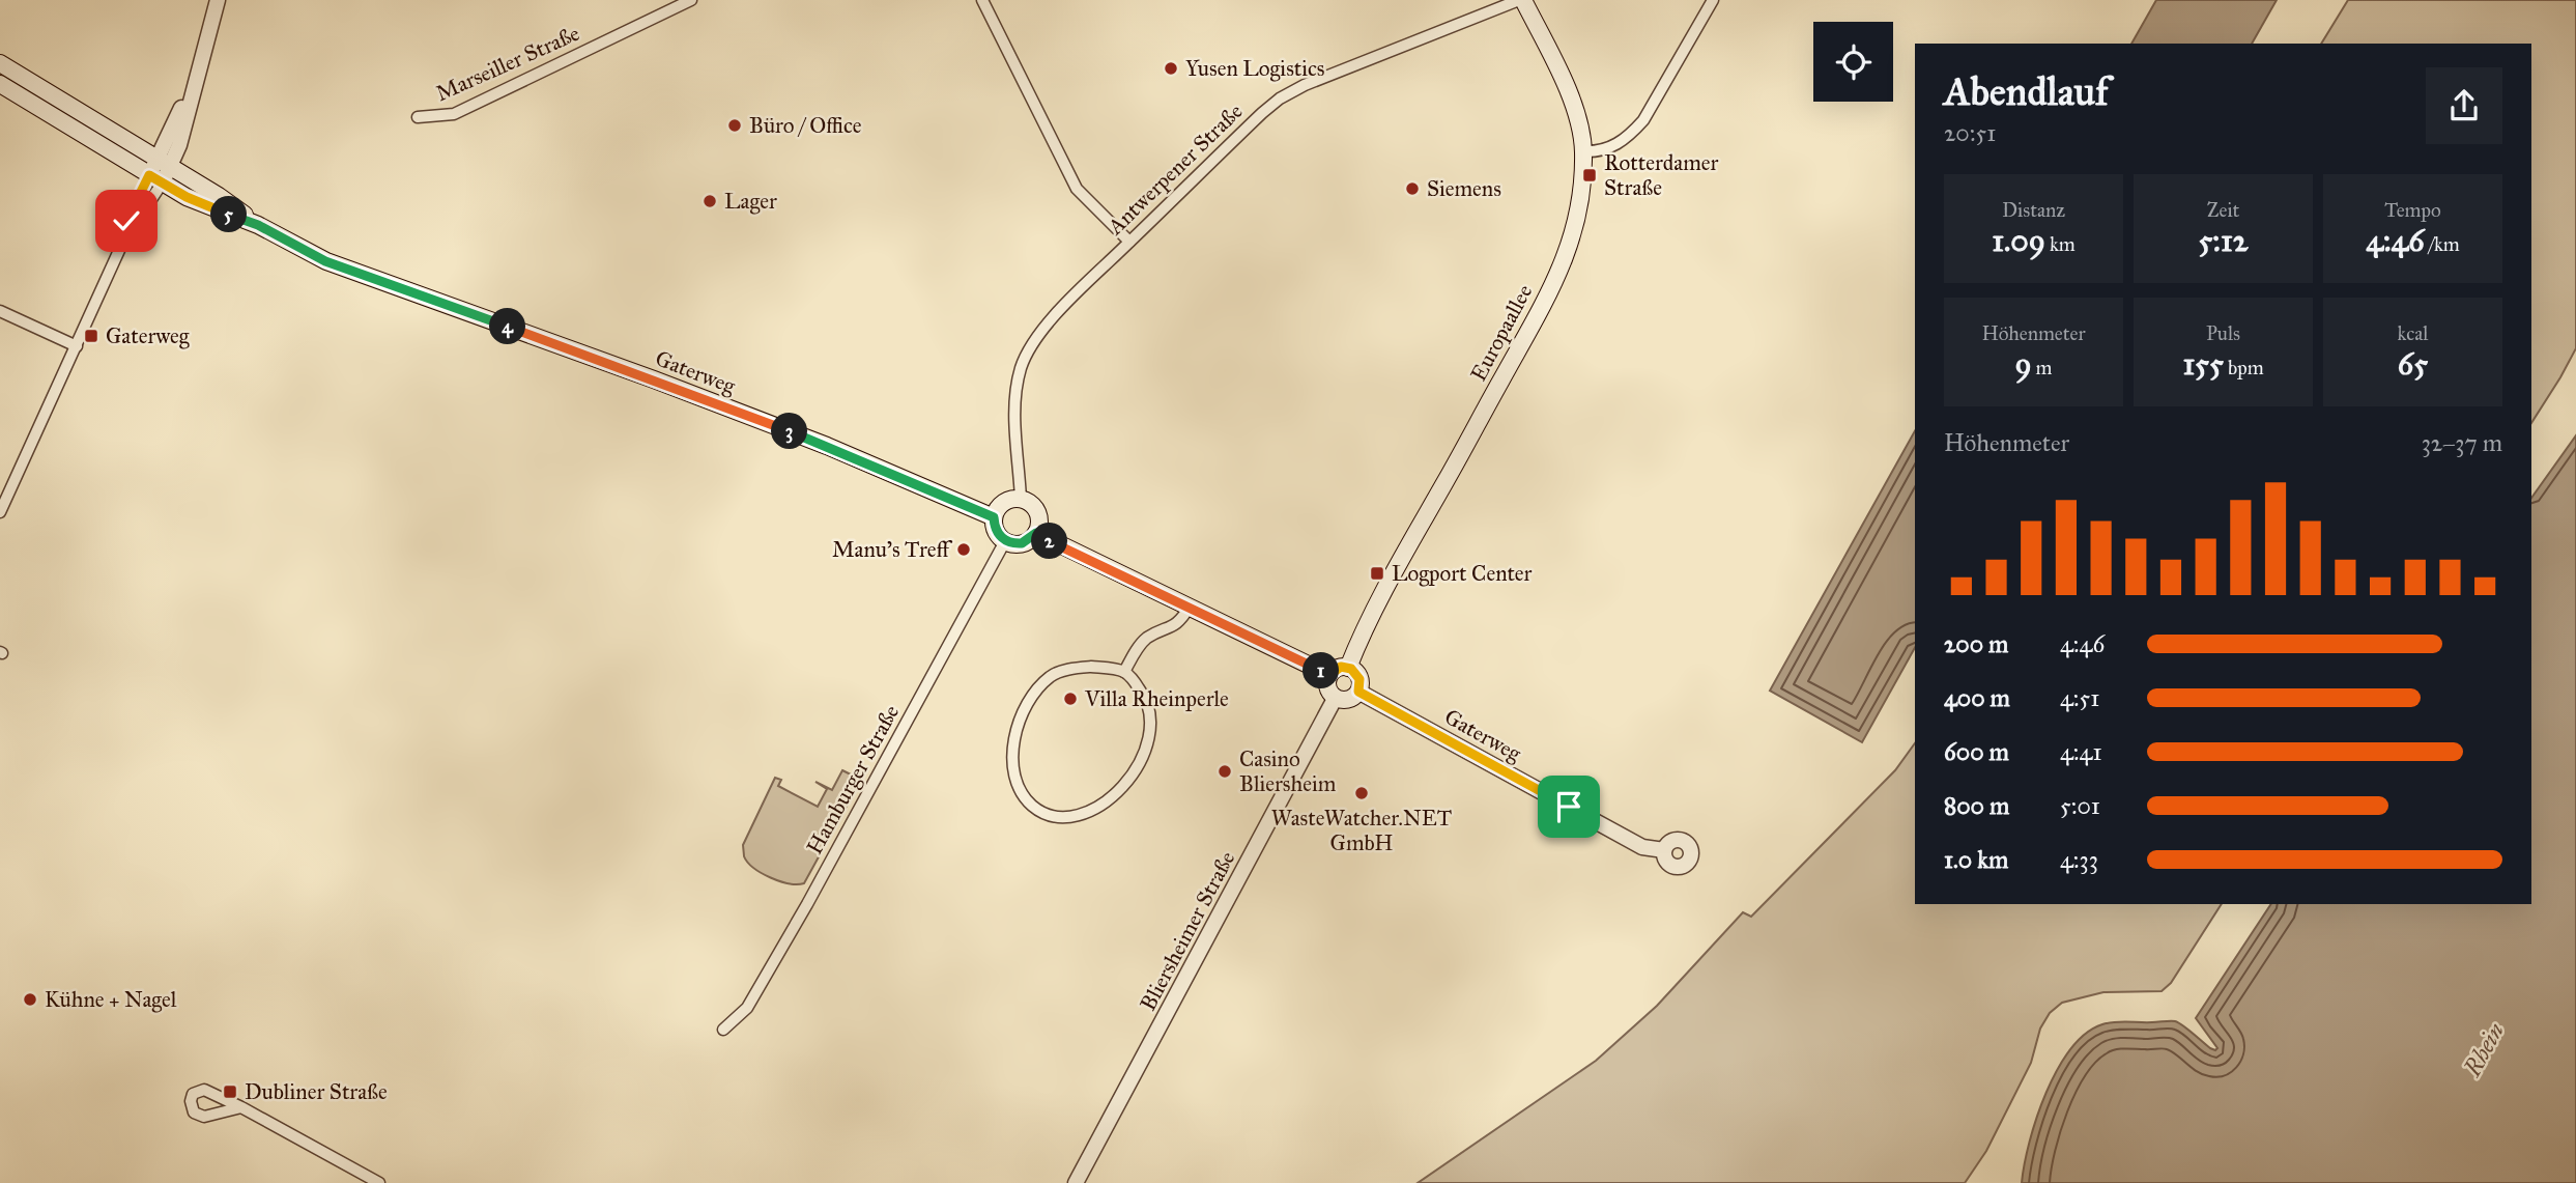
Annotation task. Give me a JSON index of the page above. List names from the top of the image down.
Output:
{
  "streets": {
    "main road": ["Europaallee", "Gaterweg"],
    "street": [
      "Marseiller Straße",
      "Antwerpener Straße",
      "Hamburger Straße",
      "Bliersheimer Straße"
    ]
  },
  "crossings": [
    ["Antwerpener Straße", "Europaallee"],
    ["Antwerpener Straße", "Gaterweg"],
    ["Antwerpener Straße", "Hamburger Straße"],
    ["Europaallee", "Gaterweg"],
    ["Europaallee", "Bliersheimer Straße"],
    ["Gaterweg", "Hamburger Straße"],
    ["Gaterweg", "Bliersheimer Straße"]
  ],
  "water": ["Rhein"],
  "places": {
    "other": [
      "Yusen Logistics",
      "Büro / Office",
      "Siemens",
      "Lager",
      "Manu's Treff",
      "Villa Rheinperle",
      "Casino Bliersheim",
      "WasteWatcher.NET GmbH",
      "Kühne + Nagel"
    ],
    "transit": [
      "Rotterdamer Straße",
      "Gaterweg",
      "Logport Center",
      "Dubliner Straße"
    ]
  },
  "page": {
    "heading": ["Abendlauf", "20:51"],
    "stats": [
      ["Distanz", "1.09 km"],
      ["Zeit", "5:12"],
      ["Tempo", "4:46 /km"],
      ["Höhenmeter", "9 m"],
      ["Puls", "155 bpm"],
      ["kcal", "65"]
    ],
    "pins": [
      "5",
      "4",
      "3",
      "2",
      "1"
    ],
    "chart": ["Höhenmeter", "32–37 m"],
    "list": [
      {
        "name": "200 m",
        "note": "4:46"
      },
      {
        "name": "400 m",
        "note": "4:51"
      },
      {
        "name": "600 m",
        "note": "4:41"
      },
      {
        "name": "800 m",
        "note": "5:01"
      },
      {
        "name": "1.0 km",
        "note": "4:33"
      }
    ]
  }
}
